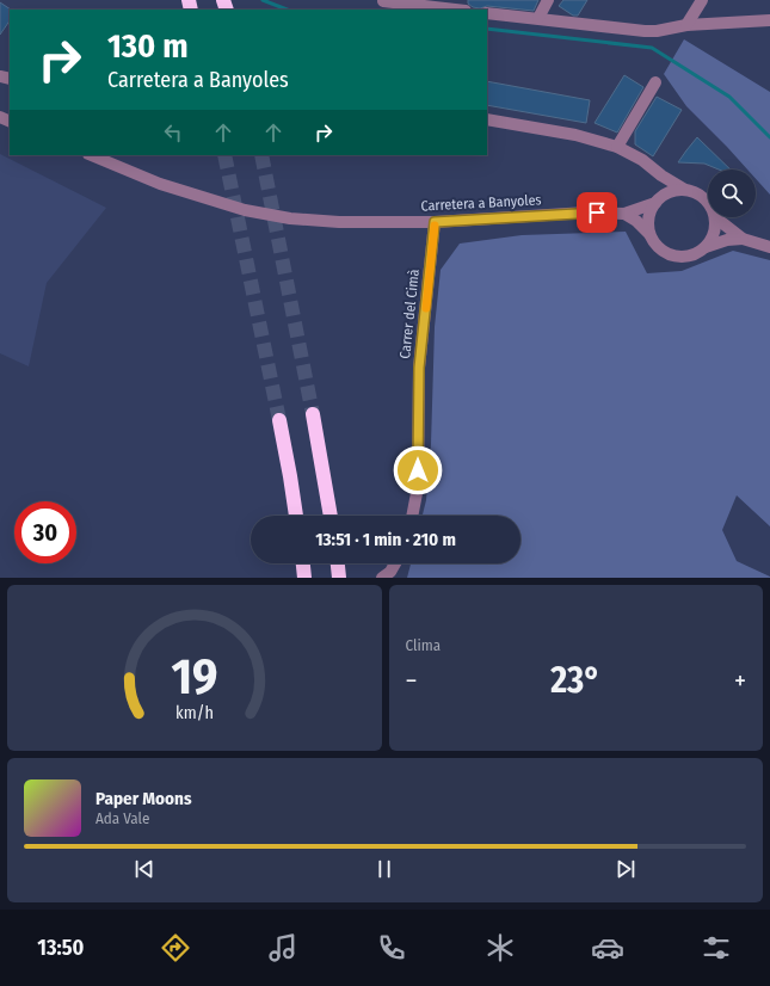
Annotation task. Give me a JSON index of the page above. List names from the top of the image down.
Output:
{
  "streets": {
    "street": ["Carretera a Banyoles", "Carrer del Cimà"]
  },
  "crossings": [
    ["Carretera a Banyoles", "Carrer del Cimà"]
  ],
  "page": {
    "turn": ["130 m", "Carretera a Banyoles"],
    "limit": "30",
    "trip": "13:51 · 1 min · 210 m",
    "tile": "Clima",
    "heat": ["−", "23°", "+"],
    "song": ["Paper Moons", "Ada Vale"],
    "tabs": "13:50",
    "gauge": ["19", "km/h"]
  }
}
